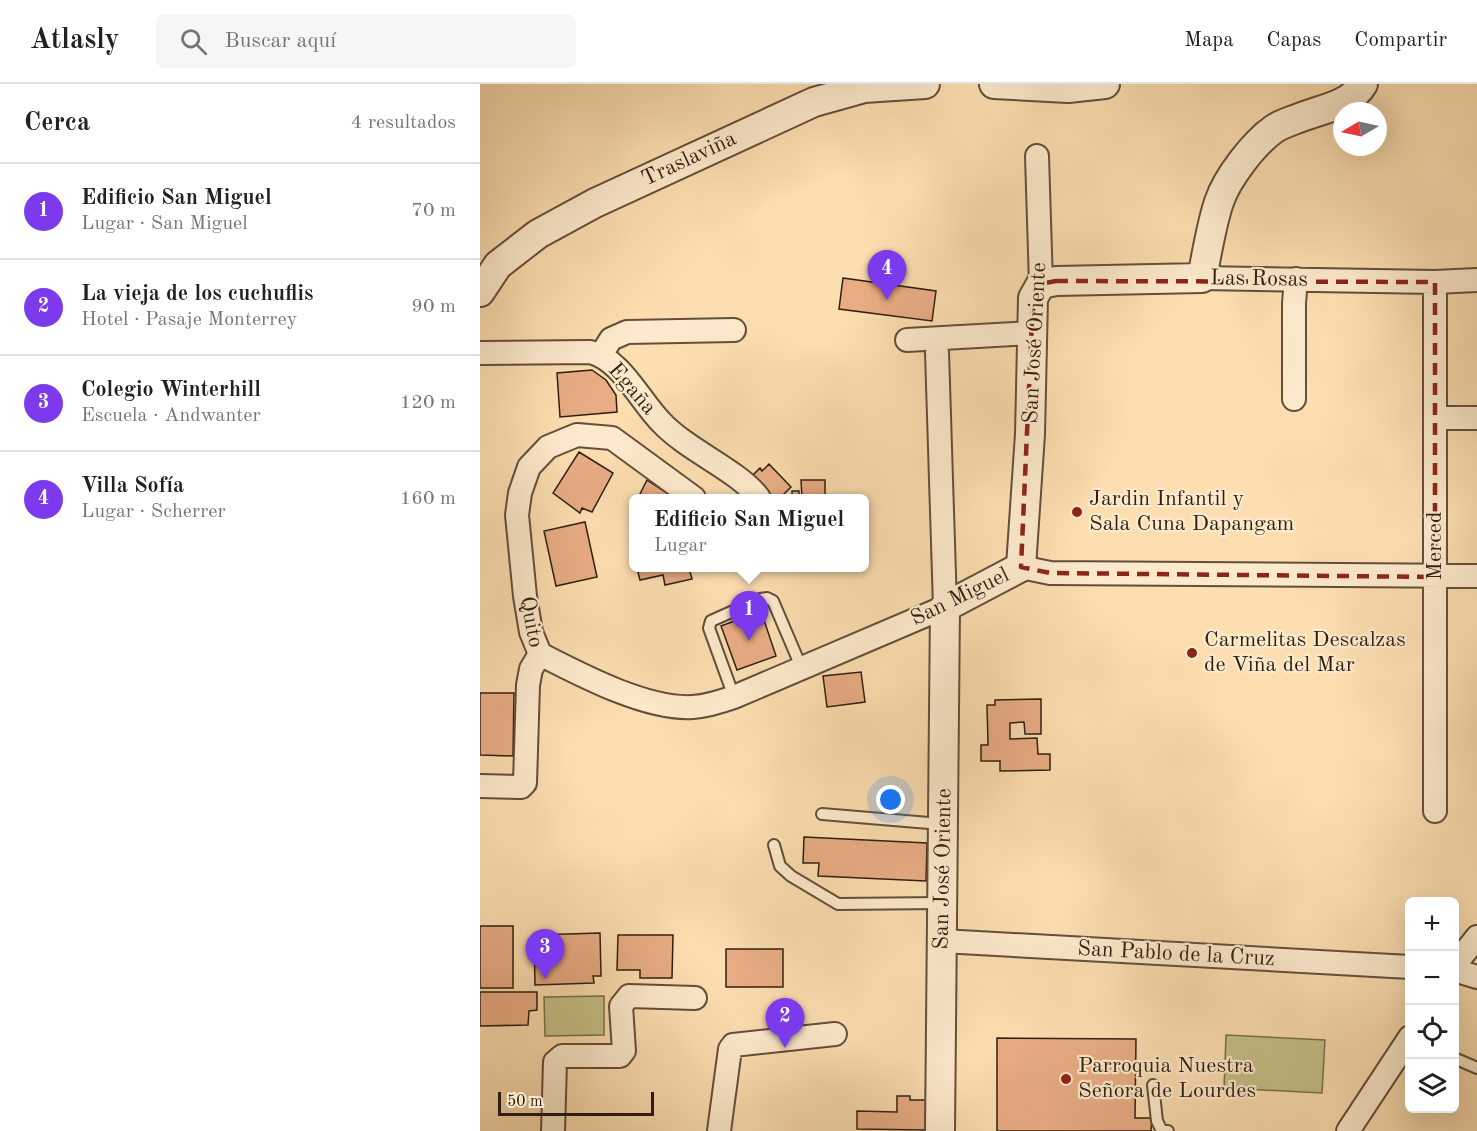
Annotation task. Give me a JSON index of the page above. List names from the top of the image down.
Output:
{
  "streets": {
    "street": [
      "Traslaviña",
      "Las Rosas",
      "San José Oriente",
      "Egaña",
      "Merced",
      "San Miguel",
      "Quito",
      "San Pablo de la Cruz"
    ]
  },
  "crossings": [
    ["Las Rosas", "San José Oriente"],
    ["Las Rosas", "Merced"],
    ["San José Oriente", "San Miguel"],
    ["San José Oriente", "San Pablo de la Cruz"],
    ["Egaña", "Quito"],
    ["Merced", "San Miguel"],
    ["San Miguel", "Quito"]
  ],
  "places": ["Jardin Infantil y Sala Cuna Dapangam", "Carmelitas Descalzas de Viña del Mar", "Parroquia Nuestra Señora de Lourdes"],
  "scale_bar": "50 m",
  "north": "left",
  "page": {
    "header": "Atlasly",
    "search": "Buscar aquí",
    "nav": ["Mapa", "Capas", "Compartir"],
    "heading": ["Cerca", "4 resultados"],
    "list": [
      {
        "mark": "1",
        "name": "Edificio San Miguel",
        "note": "Lugar · San Miguel",
        "value": "70 m"
      },
      {
        "mark": "2",
        "name": "La vieja de los cuchuflis",
        "note": "Hotel · Pasaje Monterrey",
        "value": "90 m"
      },
      {
        "mark": "3",
        "name": "Colegio Winterhill",
        "note": "Escuela · Andwanter",
        "value": "120 m"
      },
      {
        "mark": "4",
        "name": "Villa Sofía",
        "note": "Lugar · Scherrer",
        "value": "160 m"
      }
    ],
    "pins": [
      "4",
      "1",
      "3",
      "2"
    ],
    "popup": ["Edificio San Miguel", "Lugar"],
    "map_buttons": ["+", "−"],
    "scale": "50 m"
  }
}
